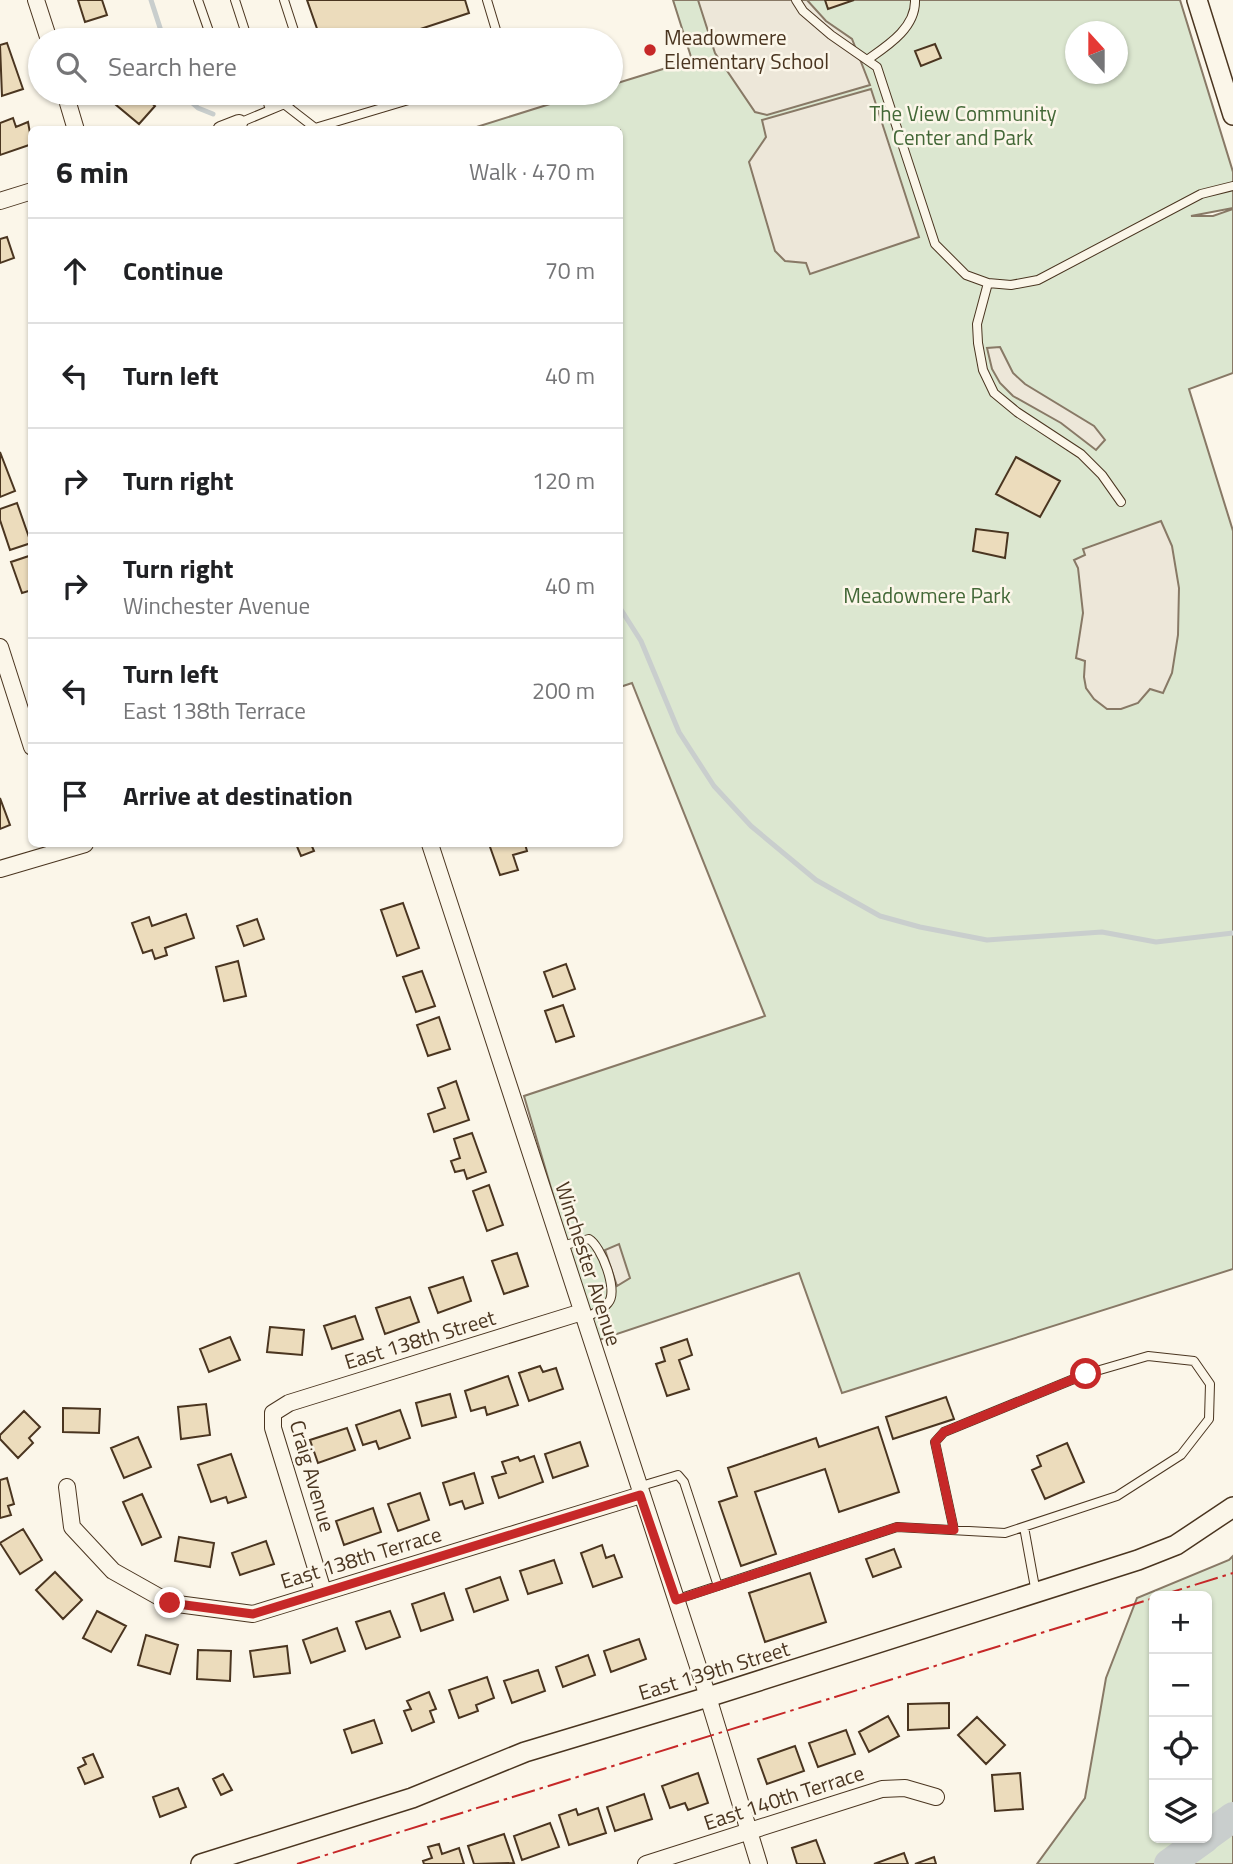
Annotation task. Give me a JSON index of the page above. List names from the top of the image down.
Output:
{
  "streets": {
    "street": [
      "Winchester Avenue",
      "East 138th Street",
      "Craig Avenue",
      "East 138th Terrace",
      "East 139th Street",
      "East 140th Terrace"
    ]
  },
  "crossings": [
    ["Winchester Avenue", "East 138th Street"],
    ["Winchester Avenue", "East 138th Terrace"],
    ["Winchester Avenue", "East 139th Street"],
    ["Winchester Avenue", "East 140th Terrace"],
    ["East 138th Street", "Craig Avenue"],
    ["Craig Avenue", "East 138th Terrace"]
  ],
  "parks": ["The View Community Center and Park", "Meadowmere Park"],
  "places": ["Meadowmere Elementary School"],
  "north": "top",
  "page": {
    "search": "Search here",
    "heading": ["6 min", "Walk · 470 m"],
    "list": [
      ["Continue", "70 m"],
      ["Turn left", "40 m"],
      ["Turn right", "120 m"],
      ["Turn right", "Winchester Avenue", "40 m"],
      ["Turn left", "East 138th Terrace", "200 m"],
      "Arrive at destination"
    ],
    "map_buttons": ["+", "−"]
  }
}
